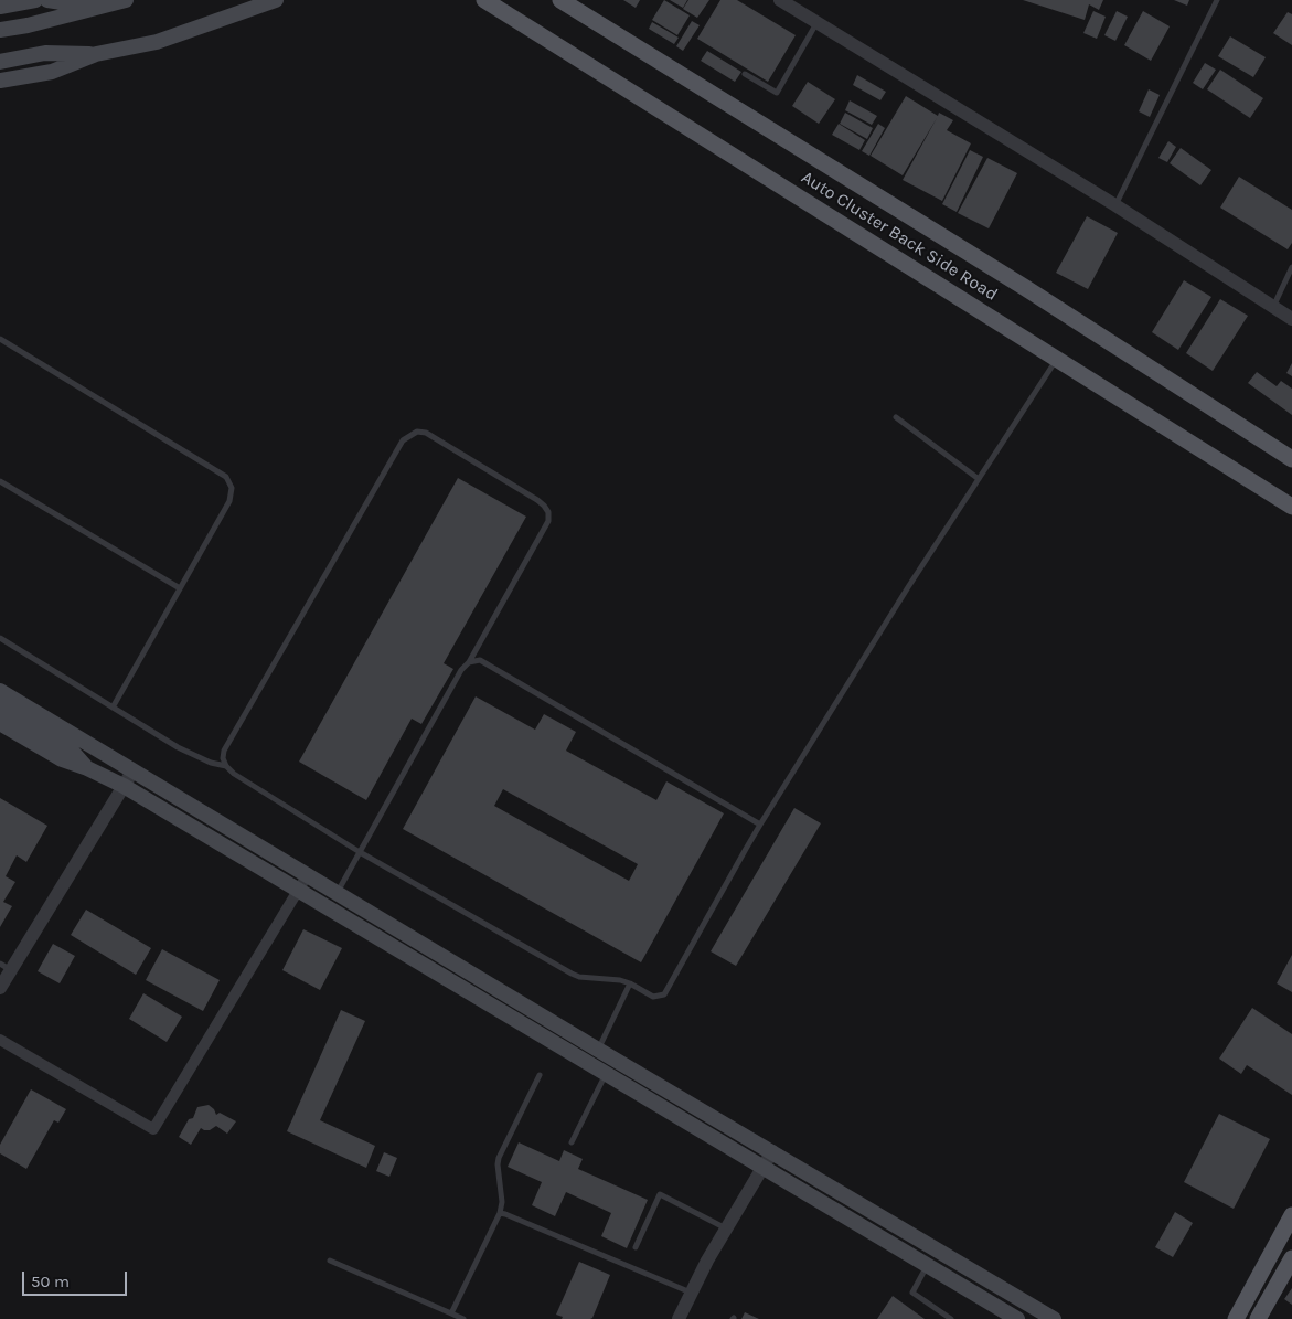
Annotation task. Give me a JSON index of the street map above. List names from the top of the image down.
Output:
{
  "streets": {
    "main road": ["Auto Cluster Back Side Road"]
  },
  "scale_bar": "50 m"
}
